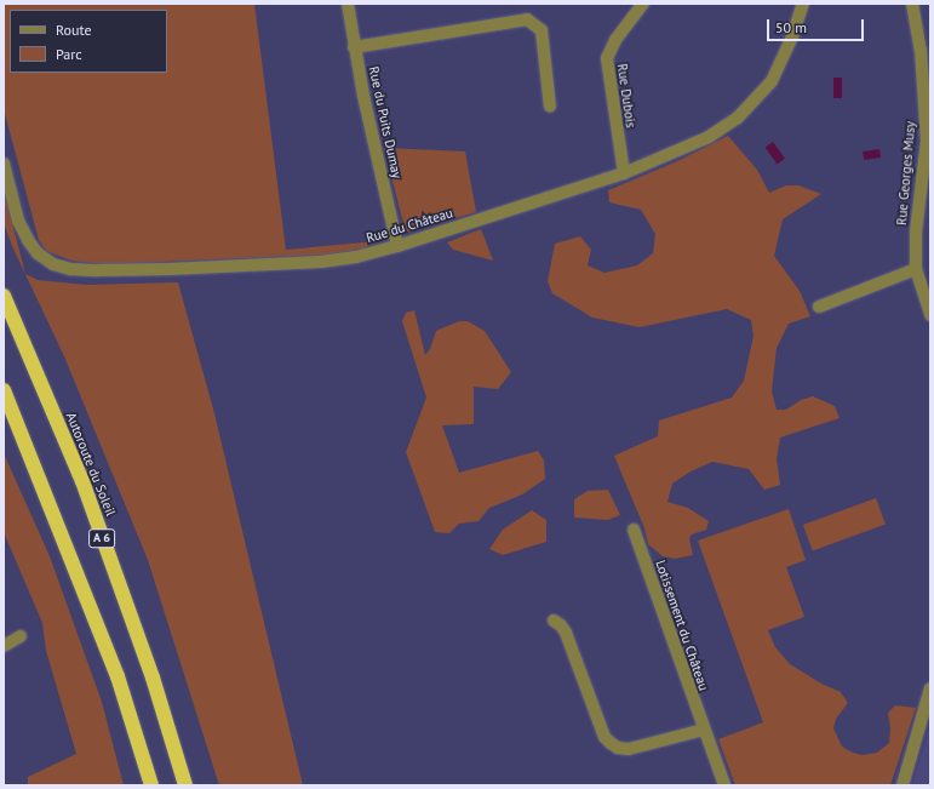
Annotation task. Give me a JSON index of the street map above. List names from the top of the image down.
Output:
{
  "streets": {
    "highway": ["Autoroute du Soleil", "A 6"],
    "street": [
      "Rue Dubois",
      "Rue du Puits Dumay",
      "Rue Georges Musy",
      "Rue du Château",
      "Lotissement du Château"
    ]
  },
  "crossings": [
    ["Rue Dubois", "Rue du Château"],
    ["Rue du Puits Dumay", "Rue du Château"]
  ],
  "legend": ["Route", "Parc"],
  "scale_bar": "50 m"
}
